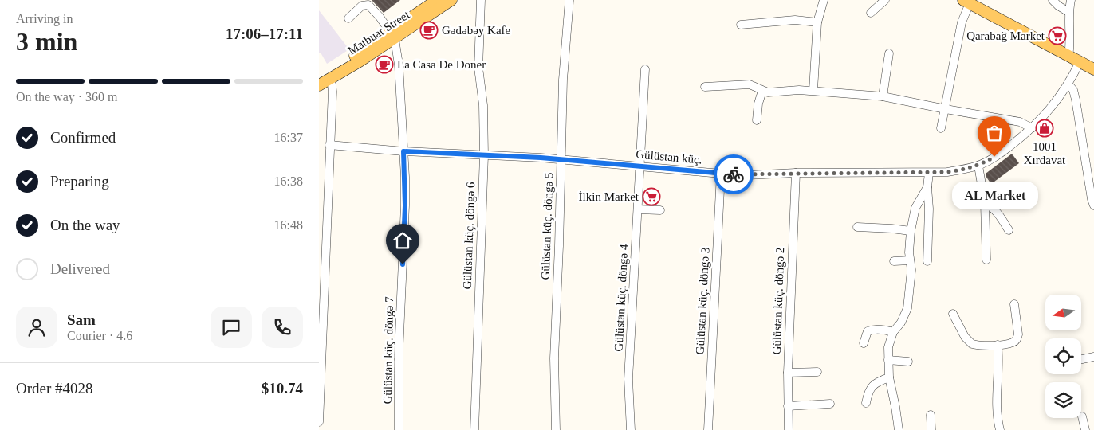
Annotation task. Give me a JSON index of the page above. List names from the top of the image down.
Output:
{
  "streets": {
    "main road": ["Matbuat Street"],
    "street": [
      "Gülüstan küç.",
      "Gülüstan küç. döngə 5",
      "Gülüstan küç. döngə 6",
      "Gülüstan küç. döngə 4",
      "Gülüstan küç. döngə 3",
      "Gülüstan küç. döngə 2",
      "Gülüstan küç. döngə 7"
    ]
  },
  "crossings": [
    ["Matbuat Street", "Gülüstan küç. döngə 7"],
    ["Gülüstan küç.", "Gülüstan küç. döngə 5"],
    ["Gülüstan küç.", "Gülüstan küç. döngə 6"],
    ["Gülüstan küç.", "Gülüstan küç. döngə 4"],
    ["Gülüstan küç.", "Gülüstan küç. döngə 3"],
    ["Gülüstan küç.", "Gülüstan küç. döngə 2"],
    ["Gülüstan küç.", "Gülüstan küç. döngə 7"]
  ],
  "places": {
    "cafe": ["Gədəbəy Kafe", "La Casa De Doner"],
    "supermarket": ["Qarabağ Market", "İlkin Market"],
    "shop": ["1001 Xırdavat"],
    "other": ["AL Market"]
  },
  "north": "left",
  "page": {
    "heading": ["3 min", "Arriving in", "17:06–17:11"],
    "panel": [
      "Sam",
      "Courier · 4.6",
      "Order #4028",
      "$10.74"
    ],
    "bar": "On the way · 360 m",
    "list": [
      ["Confirmed", "16:37"],
      ["Preparing", "16:38"],
      ["On the way", "16:48"],
      "Delivered"
    ],
    "bubble": "AL Market"
  }
}
